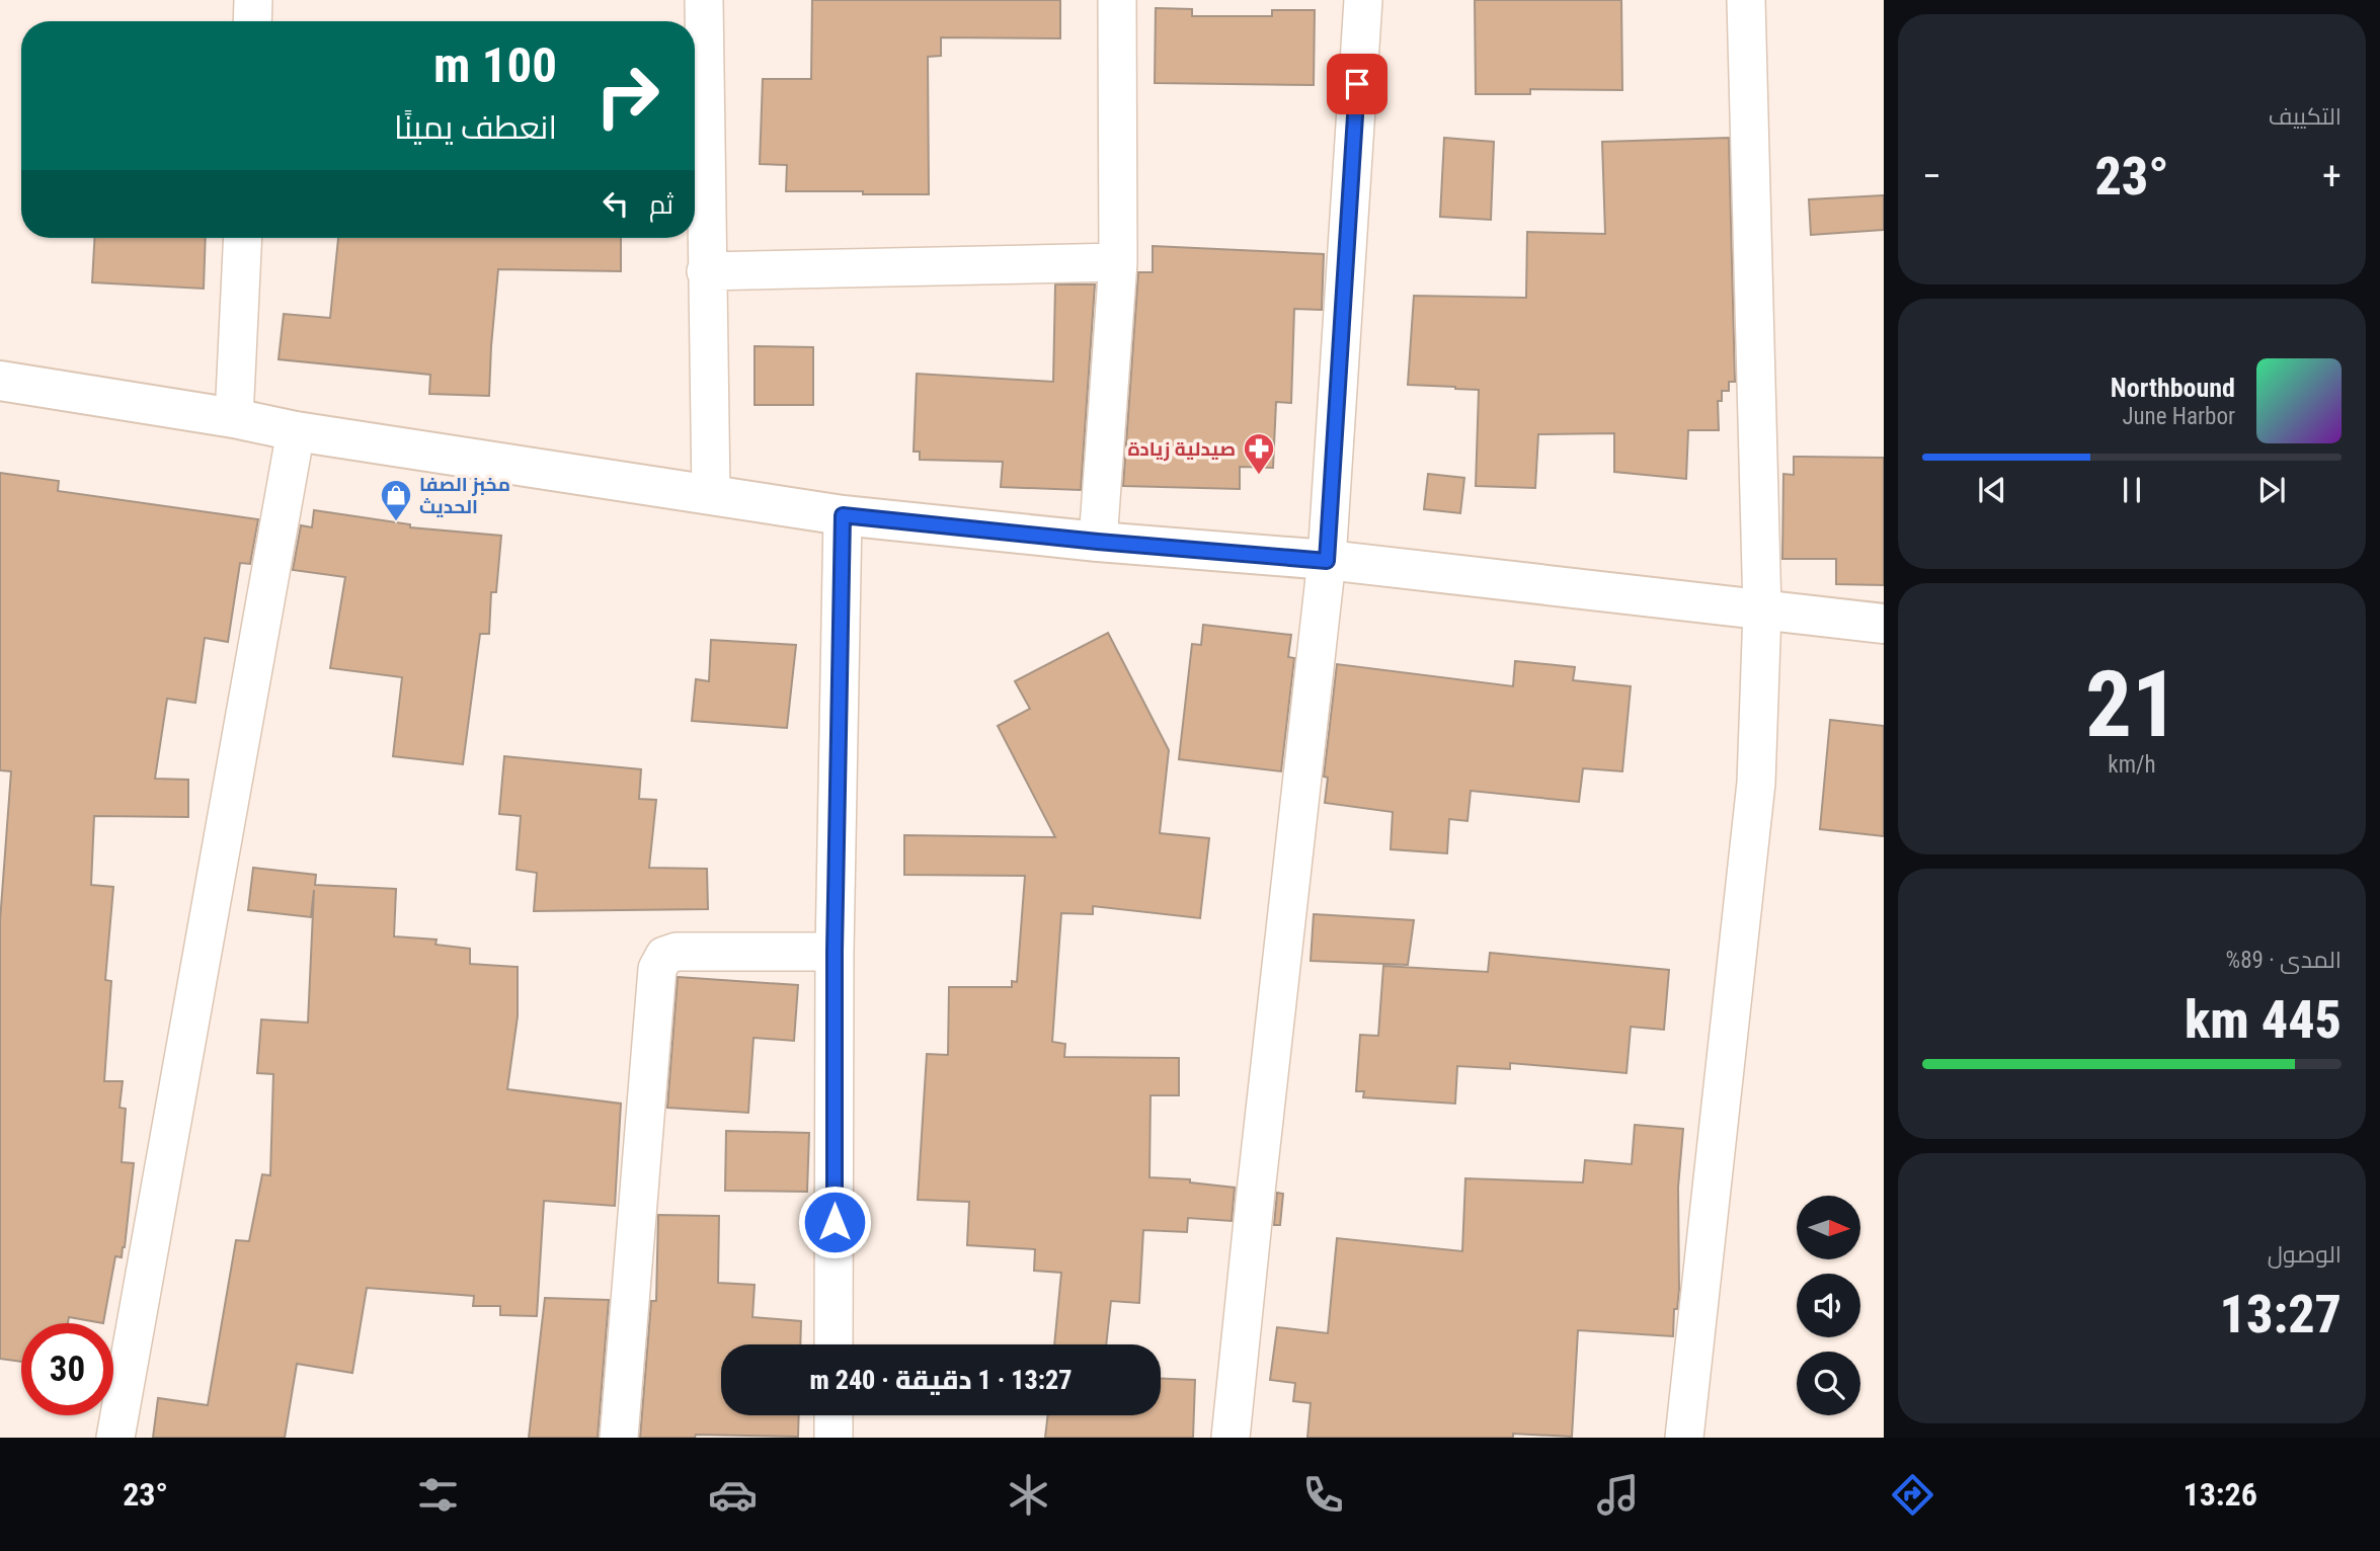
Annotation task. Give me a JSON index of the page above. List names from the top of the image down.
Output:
{
  "places": {
    "pharmacy": ["صيدلية زيادة"],
    "shop": ["مخبز الصفا الحديث"]
  },
  "north": "right",
  "page": {
    "tile": [
      "التكييف",
      ["21", "km/h"],
      ["المدى · 89%", "445 km"],
      ["الوصول", "13:27"]
    ],
    "turn": ["100 m", "انعطف يمينًا"],
    "heat": ["−", "23°", "+"],
    "then": "ثم",
    "song": ["Northbound", "June Harbor"],
    "limit": "30",
    "trip": "13:27 · 1 دقيقة · 240 m",
    "tabs": ["13:26", "23°"]
  }
}
